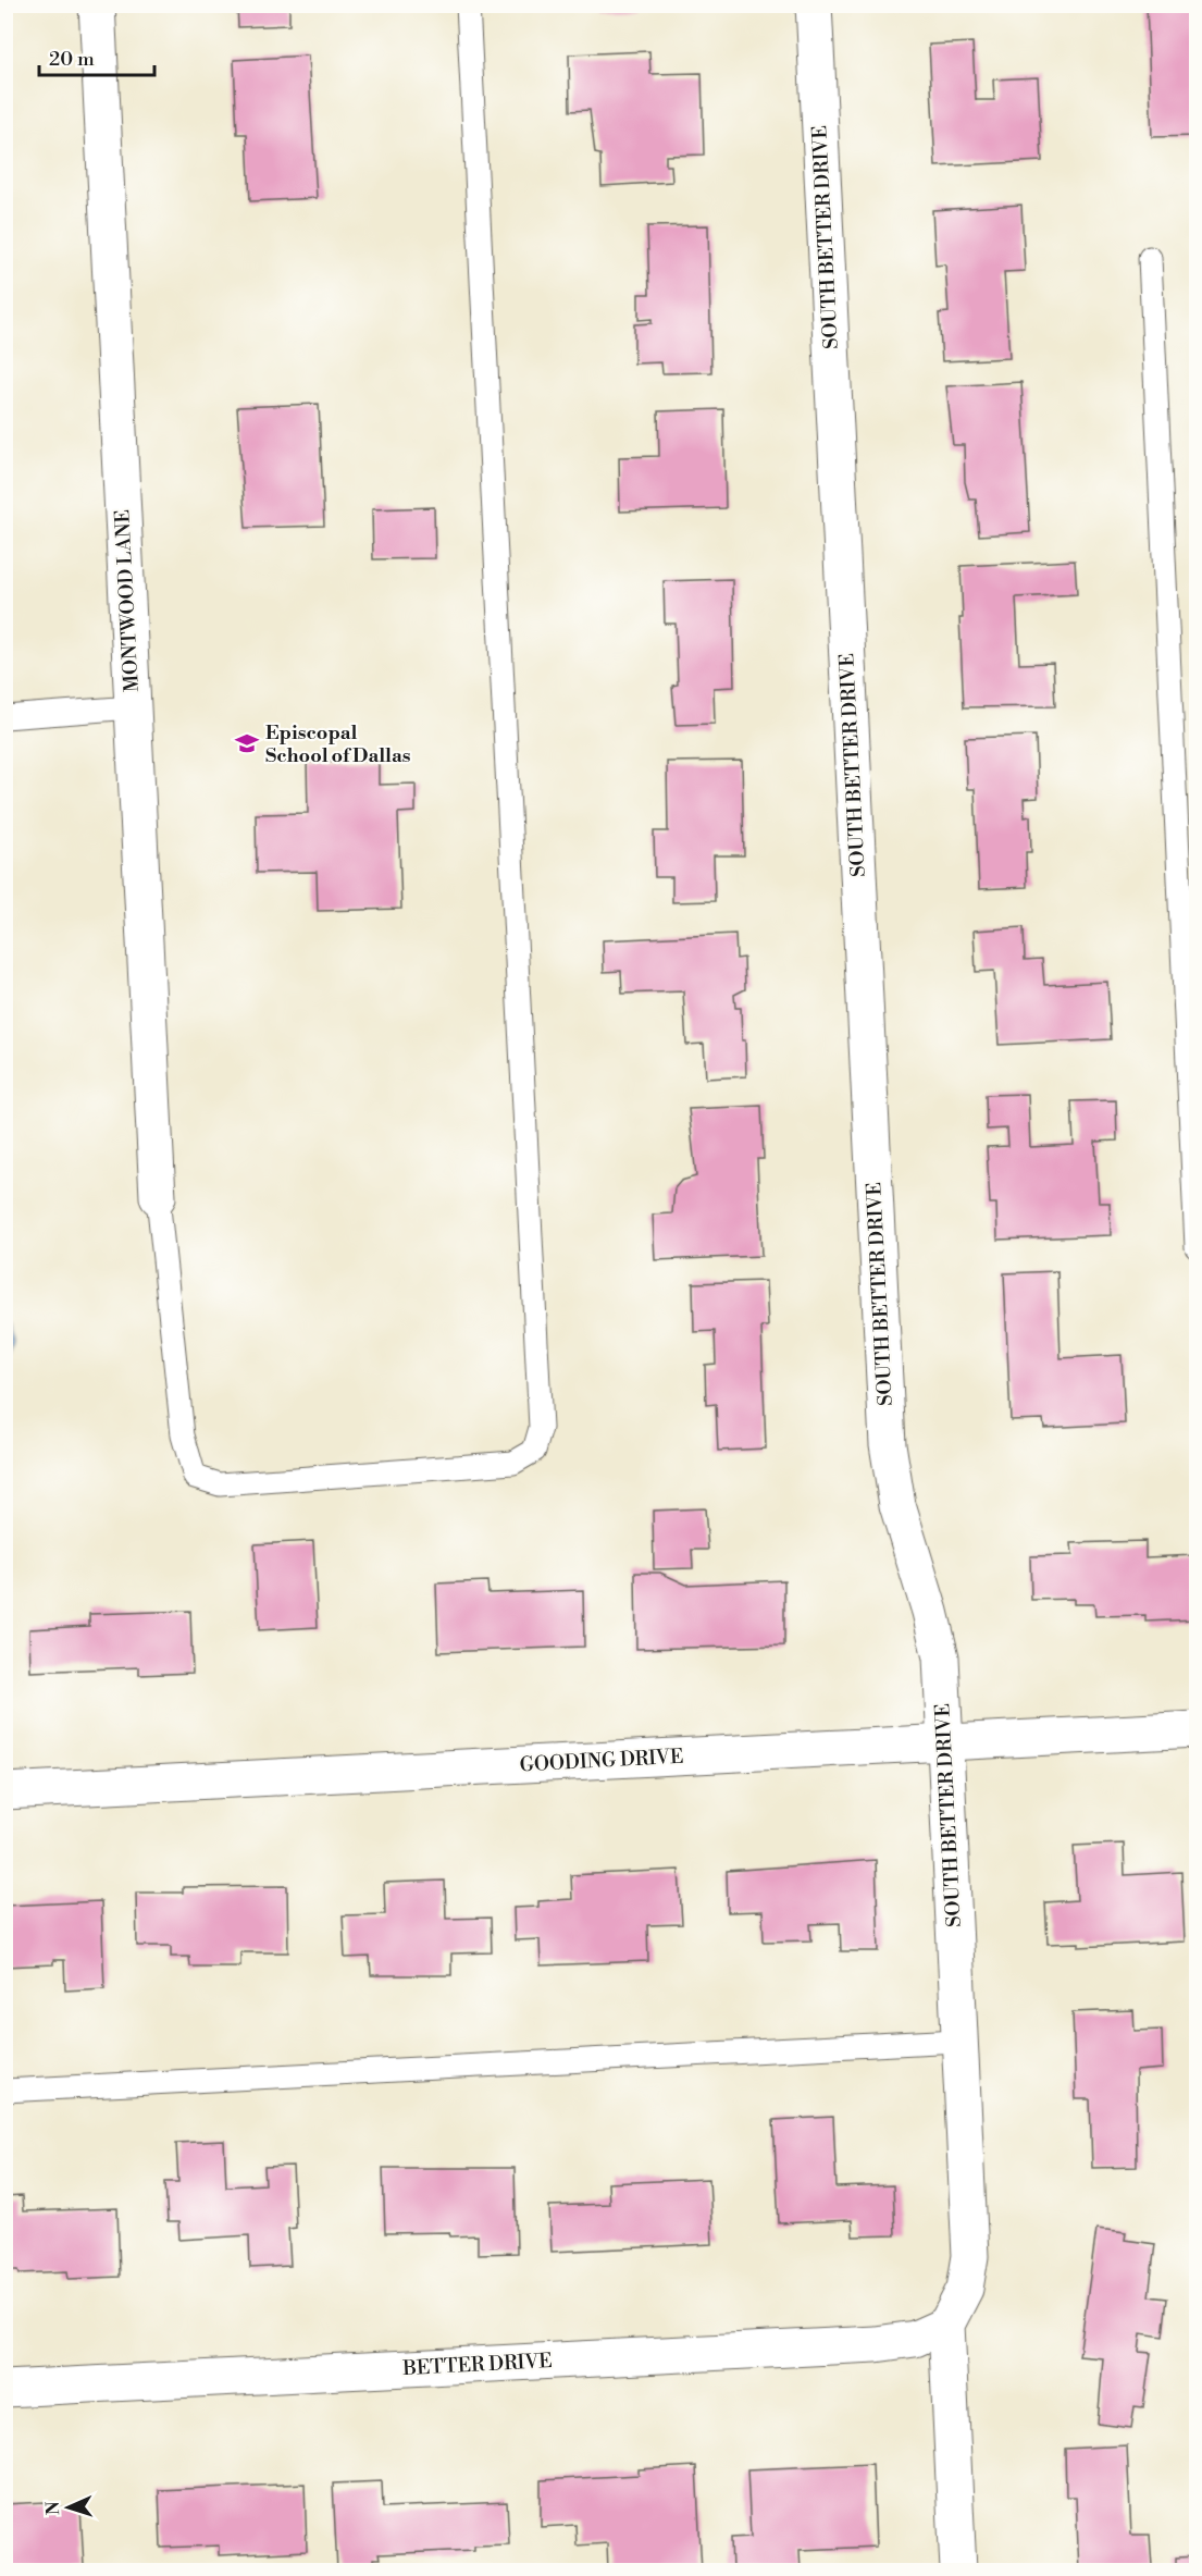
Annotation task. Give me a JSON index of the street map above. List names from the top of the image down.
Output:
{
  "streets": {
    "street": [
      "SOUTH BETTER DRIVE",
      "MONTWOOD LANE",
      "GOODING DRIVE",
      "BETTER DRIVE"
    ]
  },
  "crossings": [
    ["SOUTH BETTER DRIVE", "GOODING DRIVE"],
    ["SOUTH BETTER DRIVE", "BETTER DRIVE"]
  ],
  "places": {
    "school or university": ["Episcopal School of Dallas"]
  },
  "scale_bar": "20 m",
  "north": "left"
}
